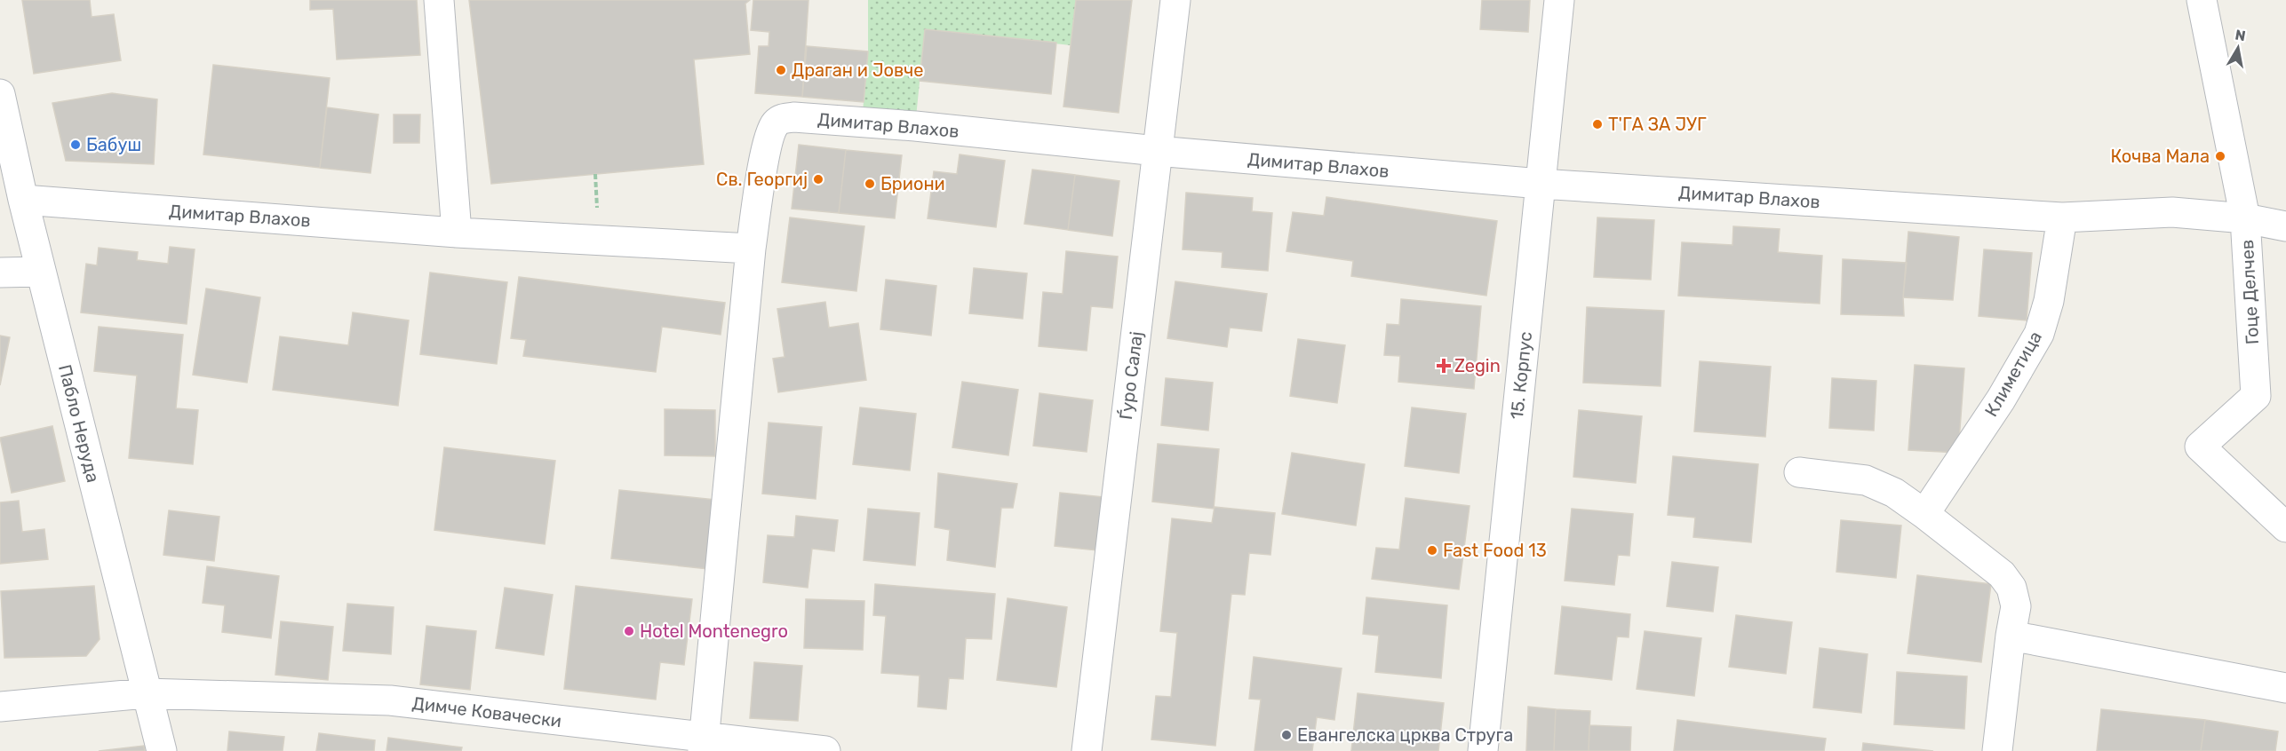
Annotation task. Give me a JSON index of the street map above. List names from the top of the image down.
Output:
{
  "streets": {
    "street": [
      "Димитар Влахов",
      "Гоце Делчев",
      "Климетица",
      "Ѓуро Салај",
      "15. Корпус",
      "Пабло Неруда",
      "Димче Ковачески"
    ]
  },
  "crossings": [
    ["Димитар Влахов", "Гоце Делчев"],
    ["Димитар Влахов", "Климетица"],
    ["Димитар Влахов", "Ѓуро Салај"],
    ["Димитар Влахов", "15. Корпус"],
    ["Димитар Влахов", "Пабло Неруда"],
    ["Пабло Неруда", "Димче Ковачески"]
  ],
  "places": {
    "other": [
      "Драган и Јовче",
      "Т'ГА ЗА ЈУГ",
      "Бабуш",
      "Кочва Мала",
      "Св. Георгиј",
      "Бриони",
      "Fast Food 13",
      "Hotel Montenegro",
      "Евангелска црква Струга"
    ],
    "health": ["Zegin"]
  },
  "north": "top"
}
